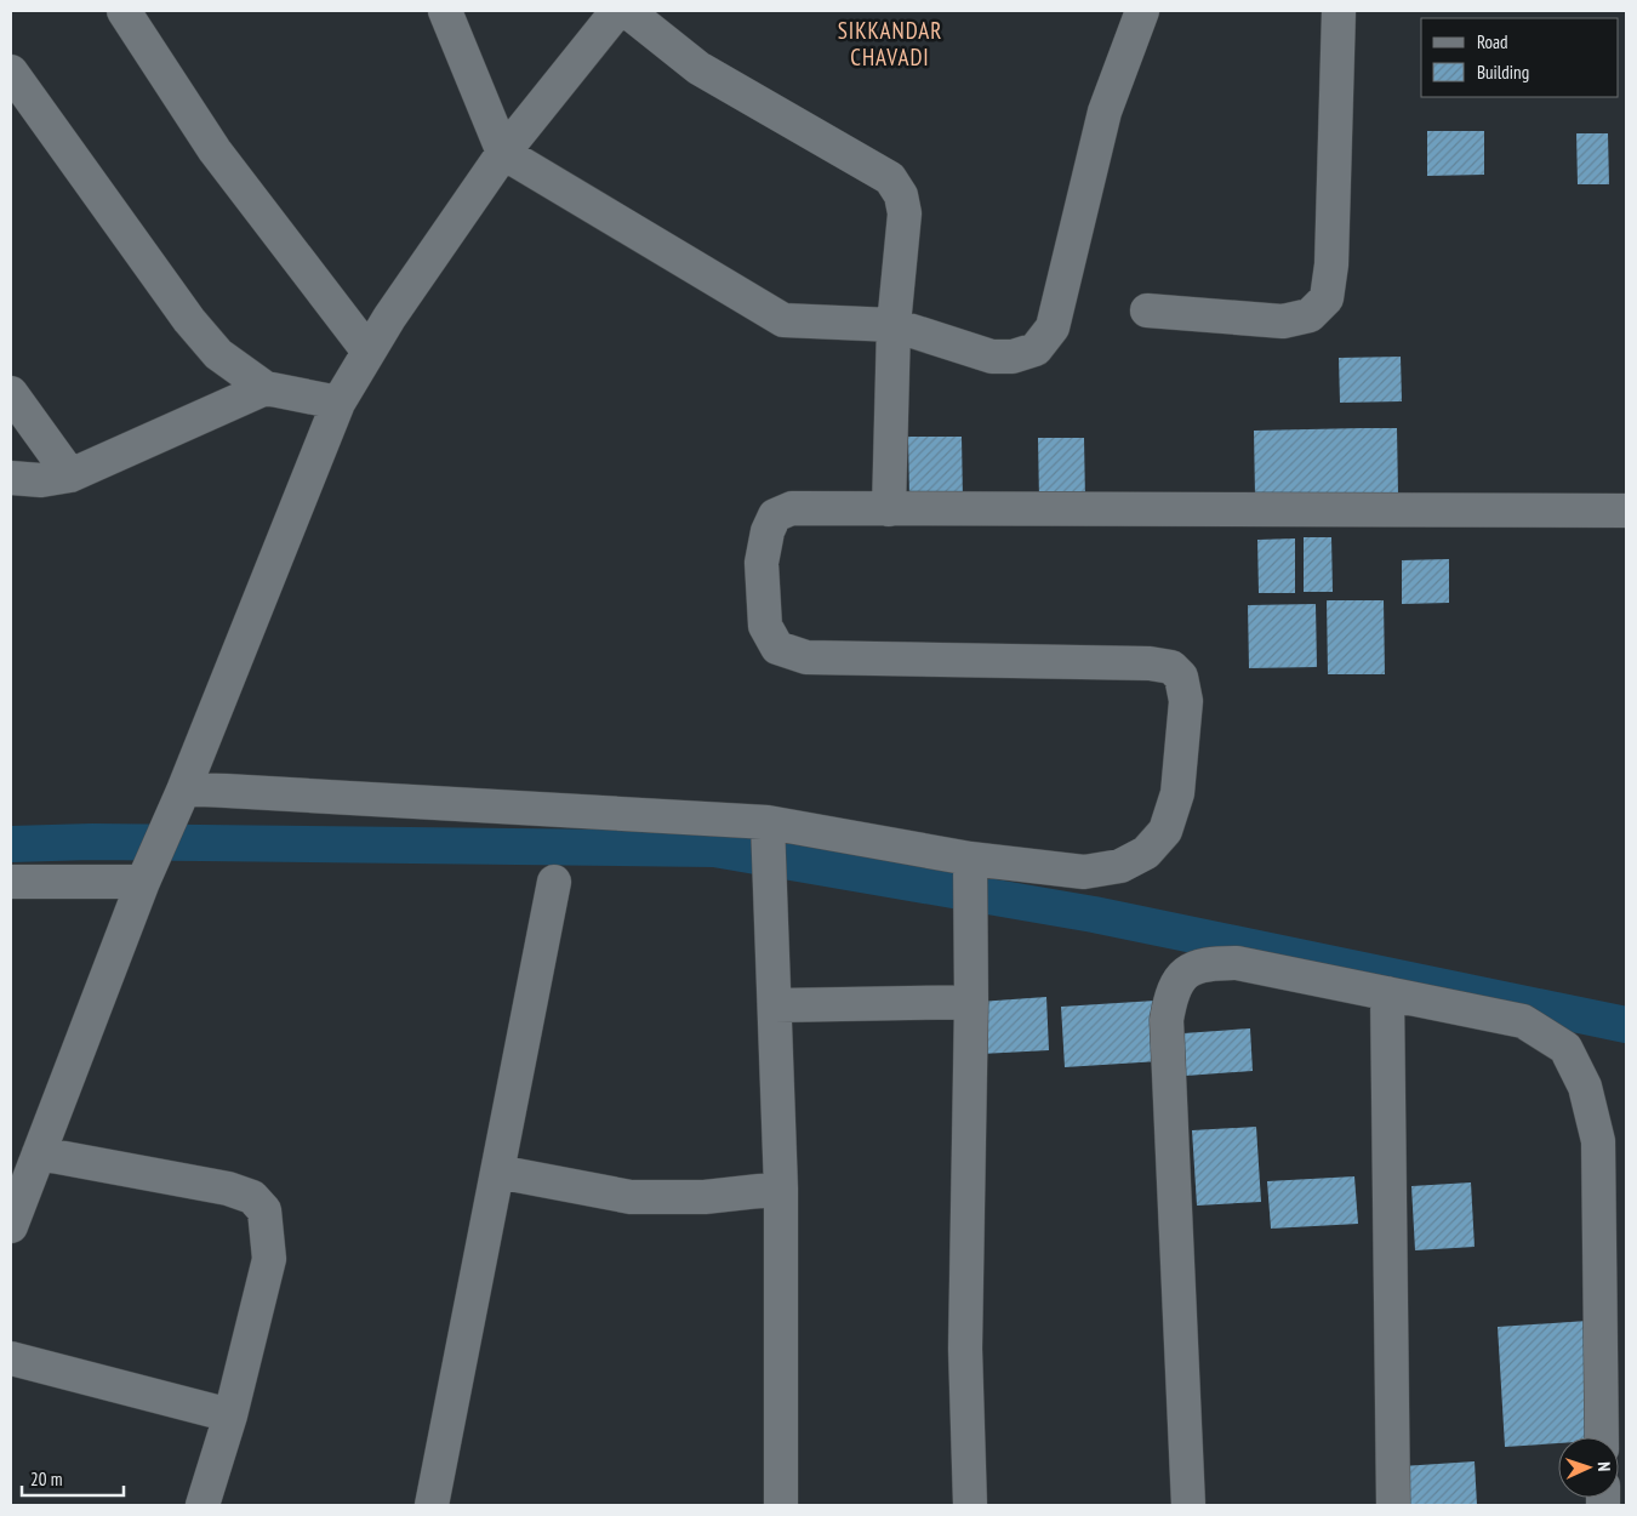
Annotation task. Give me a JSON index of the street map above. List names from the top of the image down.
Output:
{
  "districts": ["SIKKANDAR CHAVADI"],
  "legend": ["Road", "Building"],
  "scale_bar": "20 m",
  "north": "right"
}
